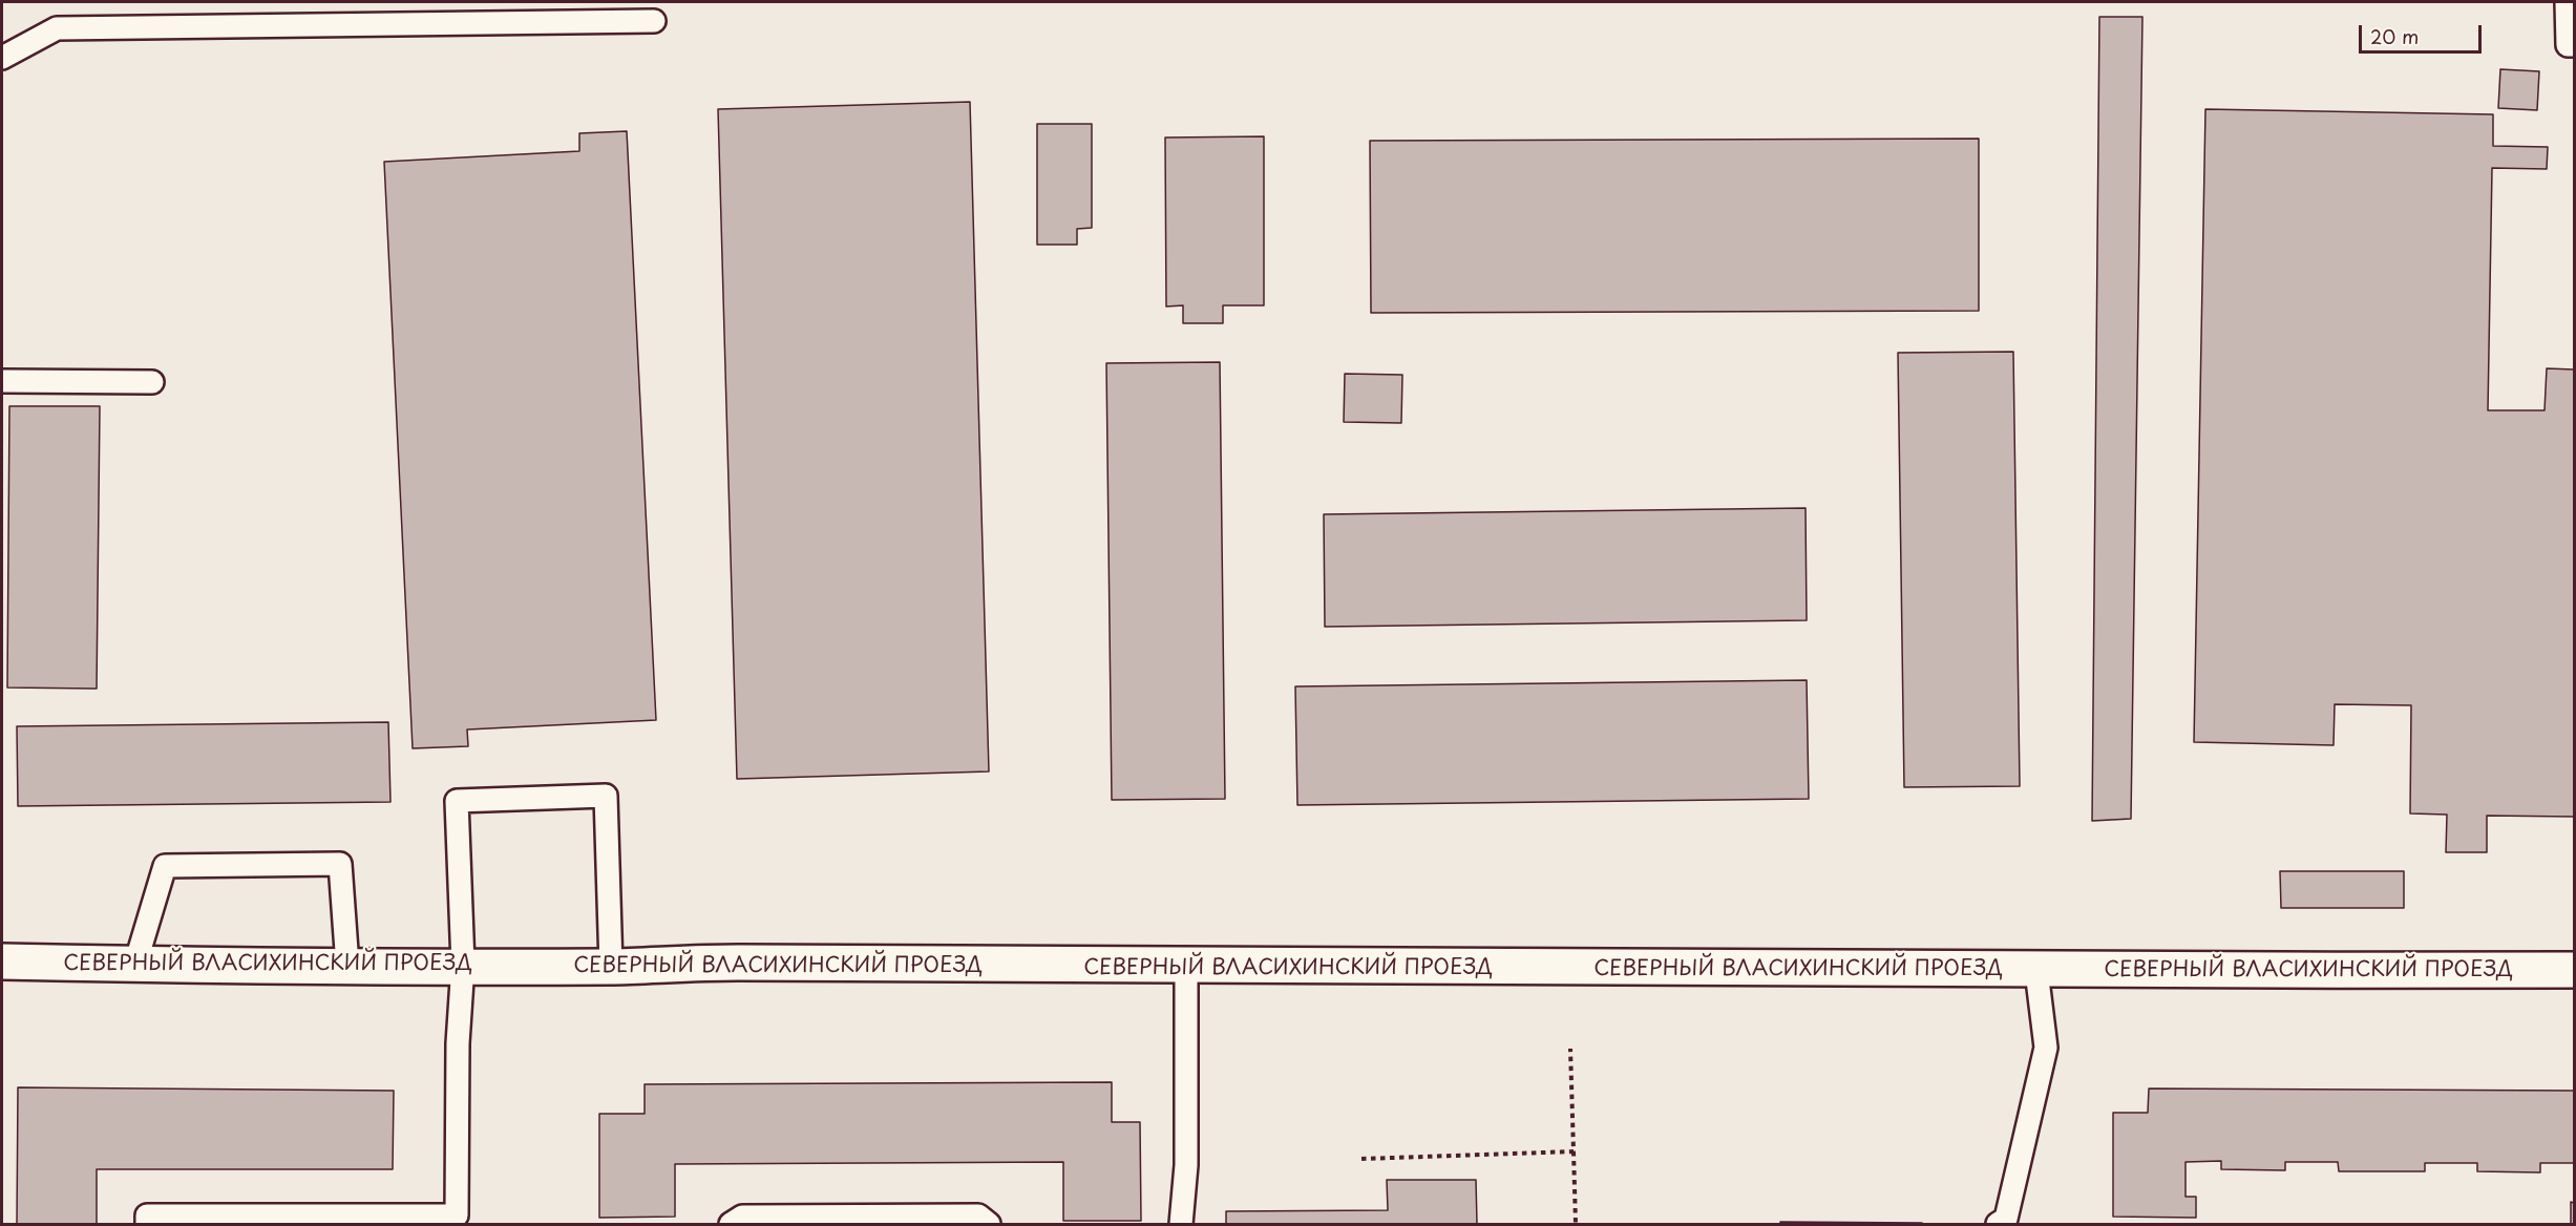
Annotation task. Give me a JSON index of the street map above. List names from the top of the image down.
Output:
{
  "streets": {
    "street": ["СЕВЕРНЫЙ ВЛАСИХИНСКИЙ ПРОЕЗД"]
  },
  "scale_bar": "20 m"
}
